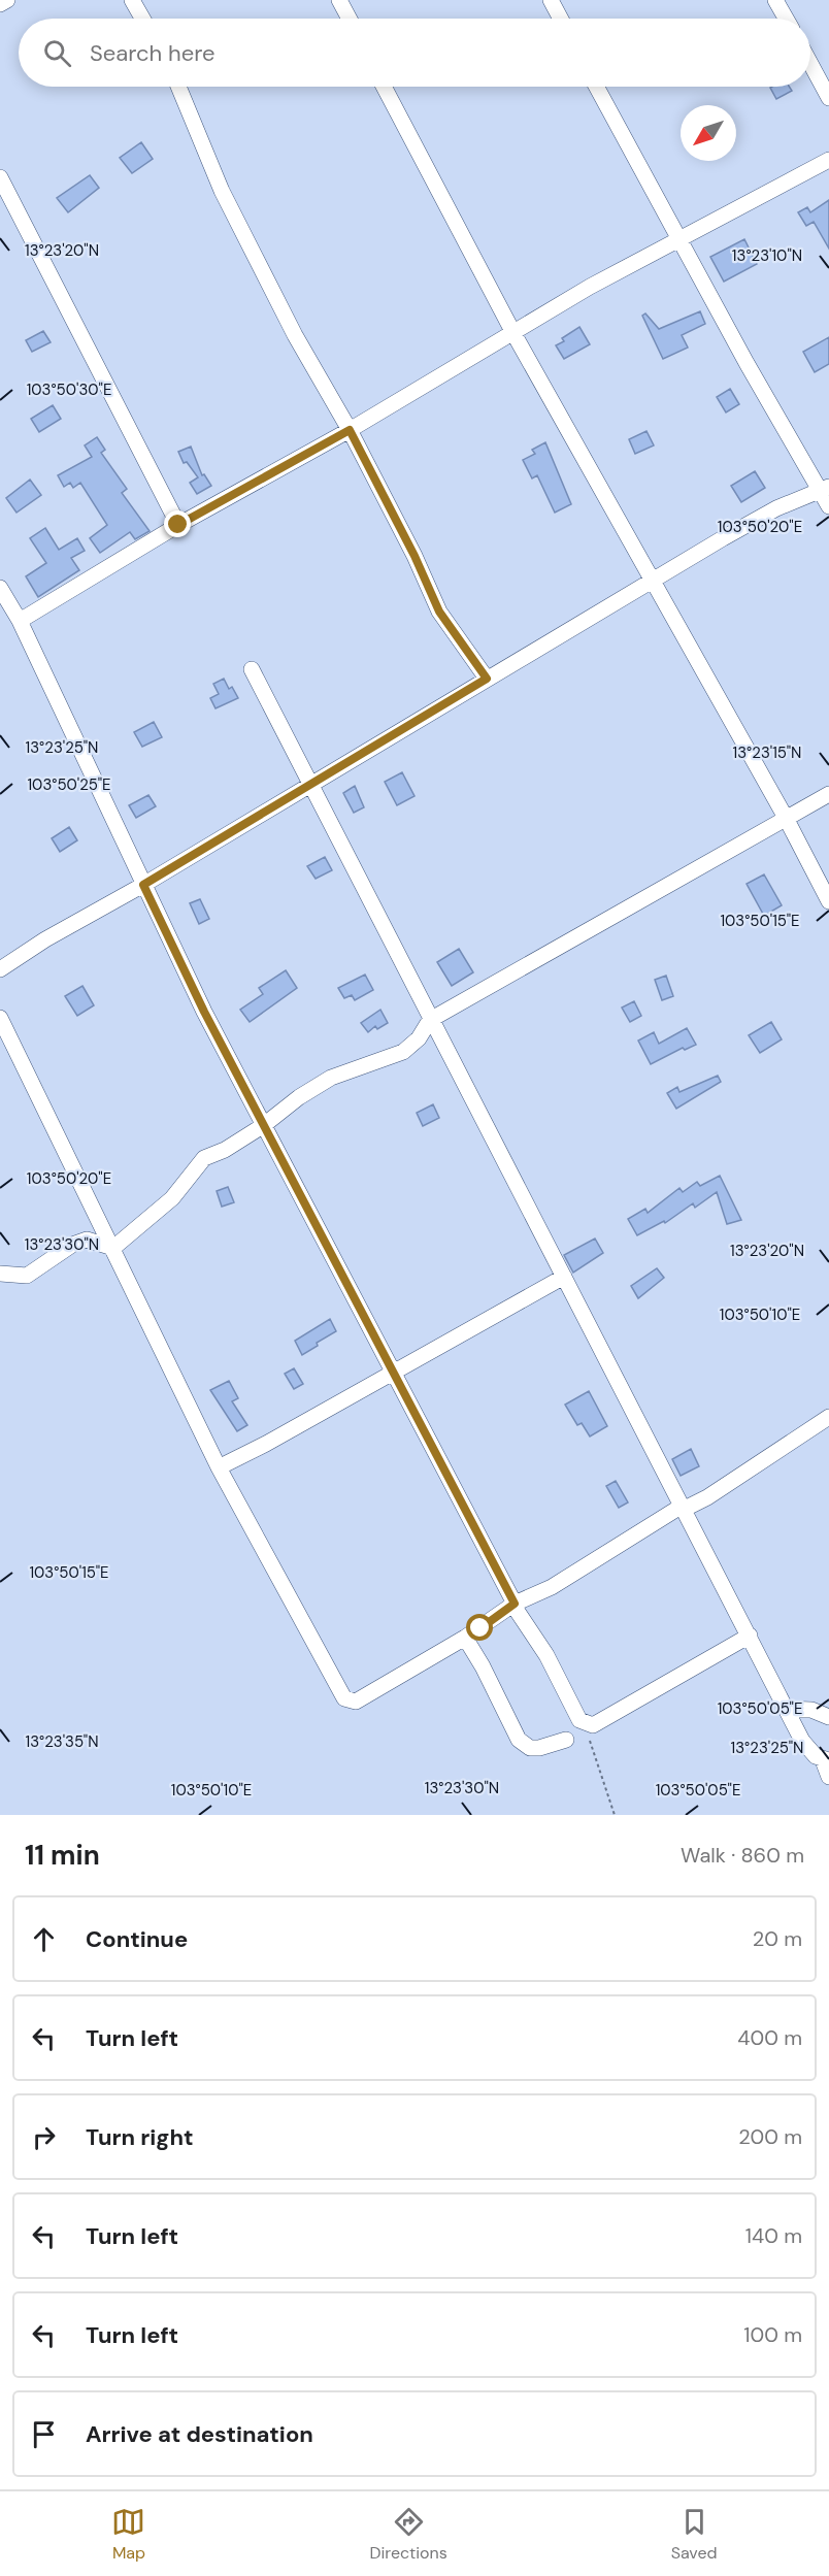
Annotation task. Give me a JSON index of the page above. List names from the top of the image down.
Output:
{
  "north": "bottom left",
  "page": {
    "search": "Search here",
    "heading": ["11 min", "Walk · 860 m"],
    "list": [
      ["Continue", "20 m"],
      ["Turn left", "400 m"],
      ["Turn right", "200 m"],
      ["Turn left", "140 m"],
      ["Turn left", "100 m"],
      "Arrive at destination"
    ],
    "nav": ["Map", "Directions", "Saved"]
  },
  "coordinates": [
    "13°23'20\"N",
    "13°23'10\"N",
    "103°50'30\"E",
    "103°50'20\"E",
    "13°23'25\"N",
    "13°23'15\"N",
    "103°50'25\"E",
    "103°50'15\"E",
    "13°23'30\"N",
    "103°50'10\"E",
    "103°50'05\"E",
    "13°23'35\"N"
  ]
}
